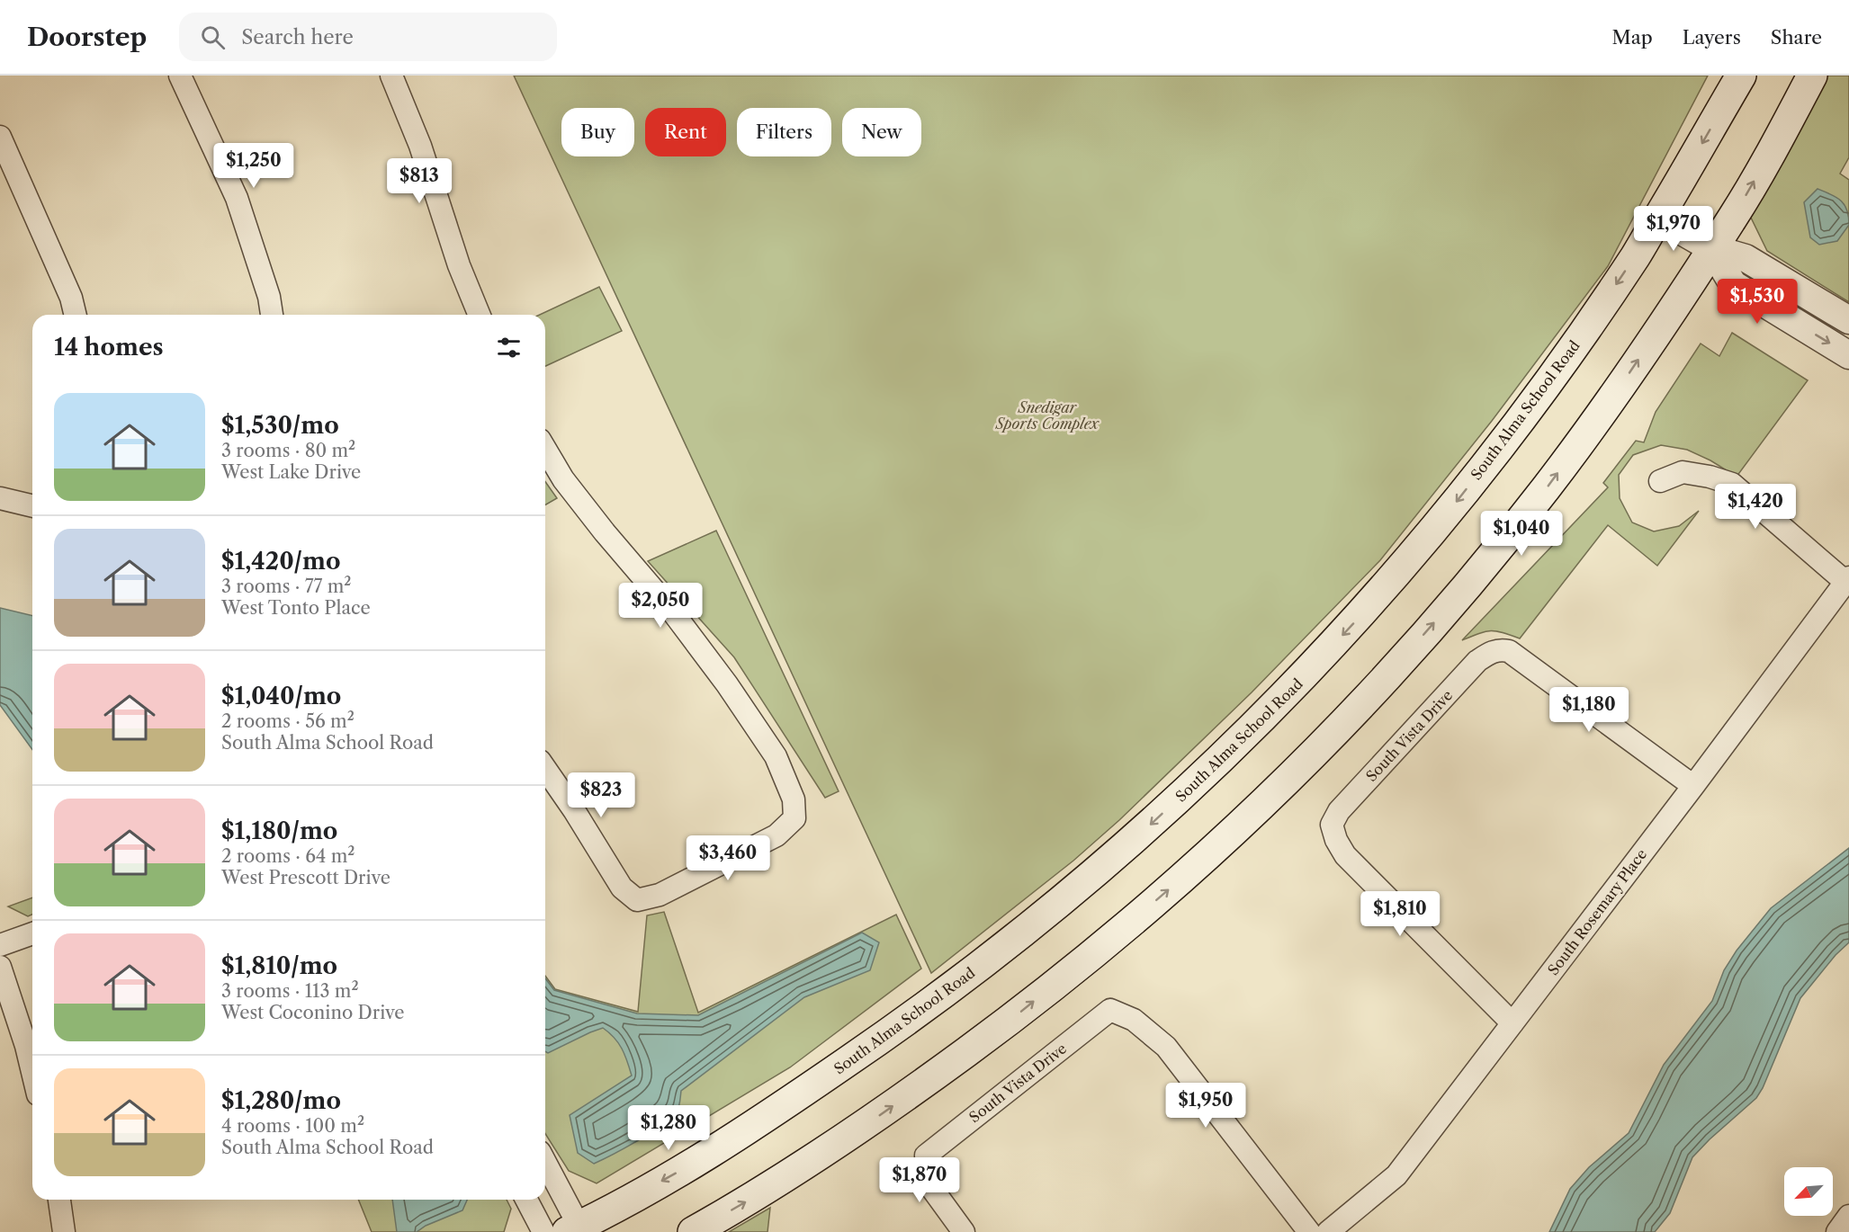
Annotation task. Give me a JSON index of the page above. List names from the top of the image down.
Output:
{
  "streets": {
    "main road": ["South Alma School Road"],
    "street": ["South Vista Drive", "South Rosemary Place"]
  },
  "crossings": [
    ["South Vista Drive", "South Rosemary Place"]
  ],
  "parks": ["Snedigar Sports Complex"],
  "north": "bottom left",
  "page": {
    "header": "Doorstep",
    "search": "Search here",
    "nav": ["Map", "Layers", "Share"],
    "chip": [
      "Buy",
      "Rent",
      "Filters",
      "New"
    ],
    "price": [
      "$1,250",
      "$813",
      "$1,970",
      "$1,530",
      "$1,420",
      "$1,040",
      "$2,050",
      "$1,180",
      "$823",
      "$3,460",
      "$1,810",
      "$1,950",
      "$1,280",
      "$1,870"
    ],
    "heading": "14 homes",
    "list": [
      {
        "name": "$1,530/mo",
        "note": "3 rooms · 80 m² · West Lake Drive"
      },
      {
        "name": "$1,420/mo",
        "note": "3 rooms · 77 m² · West Tonto Place"
      },
      {
        "name": "$1,040/mo",
        "note": "2 rooms · 56 m² · South Alma School Road"
      },
      {
        "name": "$1,180/mo",
        "note": "2 rooms · 64 m² · West Prescott Drive"
      },
      {
        "name": "$1,810/mo",
        "note": "3 rooms · 113 m² · West Coconino Drive"
      },
      {
        "name": "$1,280/mo",
        "note": "4 rooms · 100 m² · South Alma School Road"
      }
    ]
  }
}
